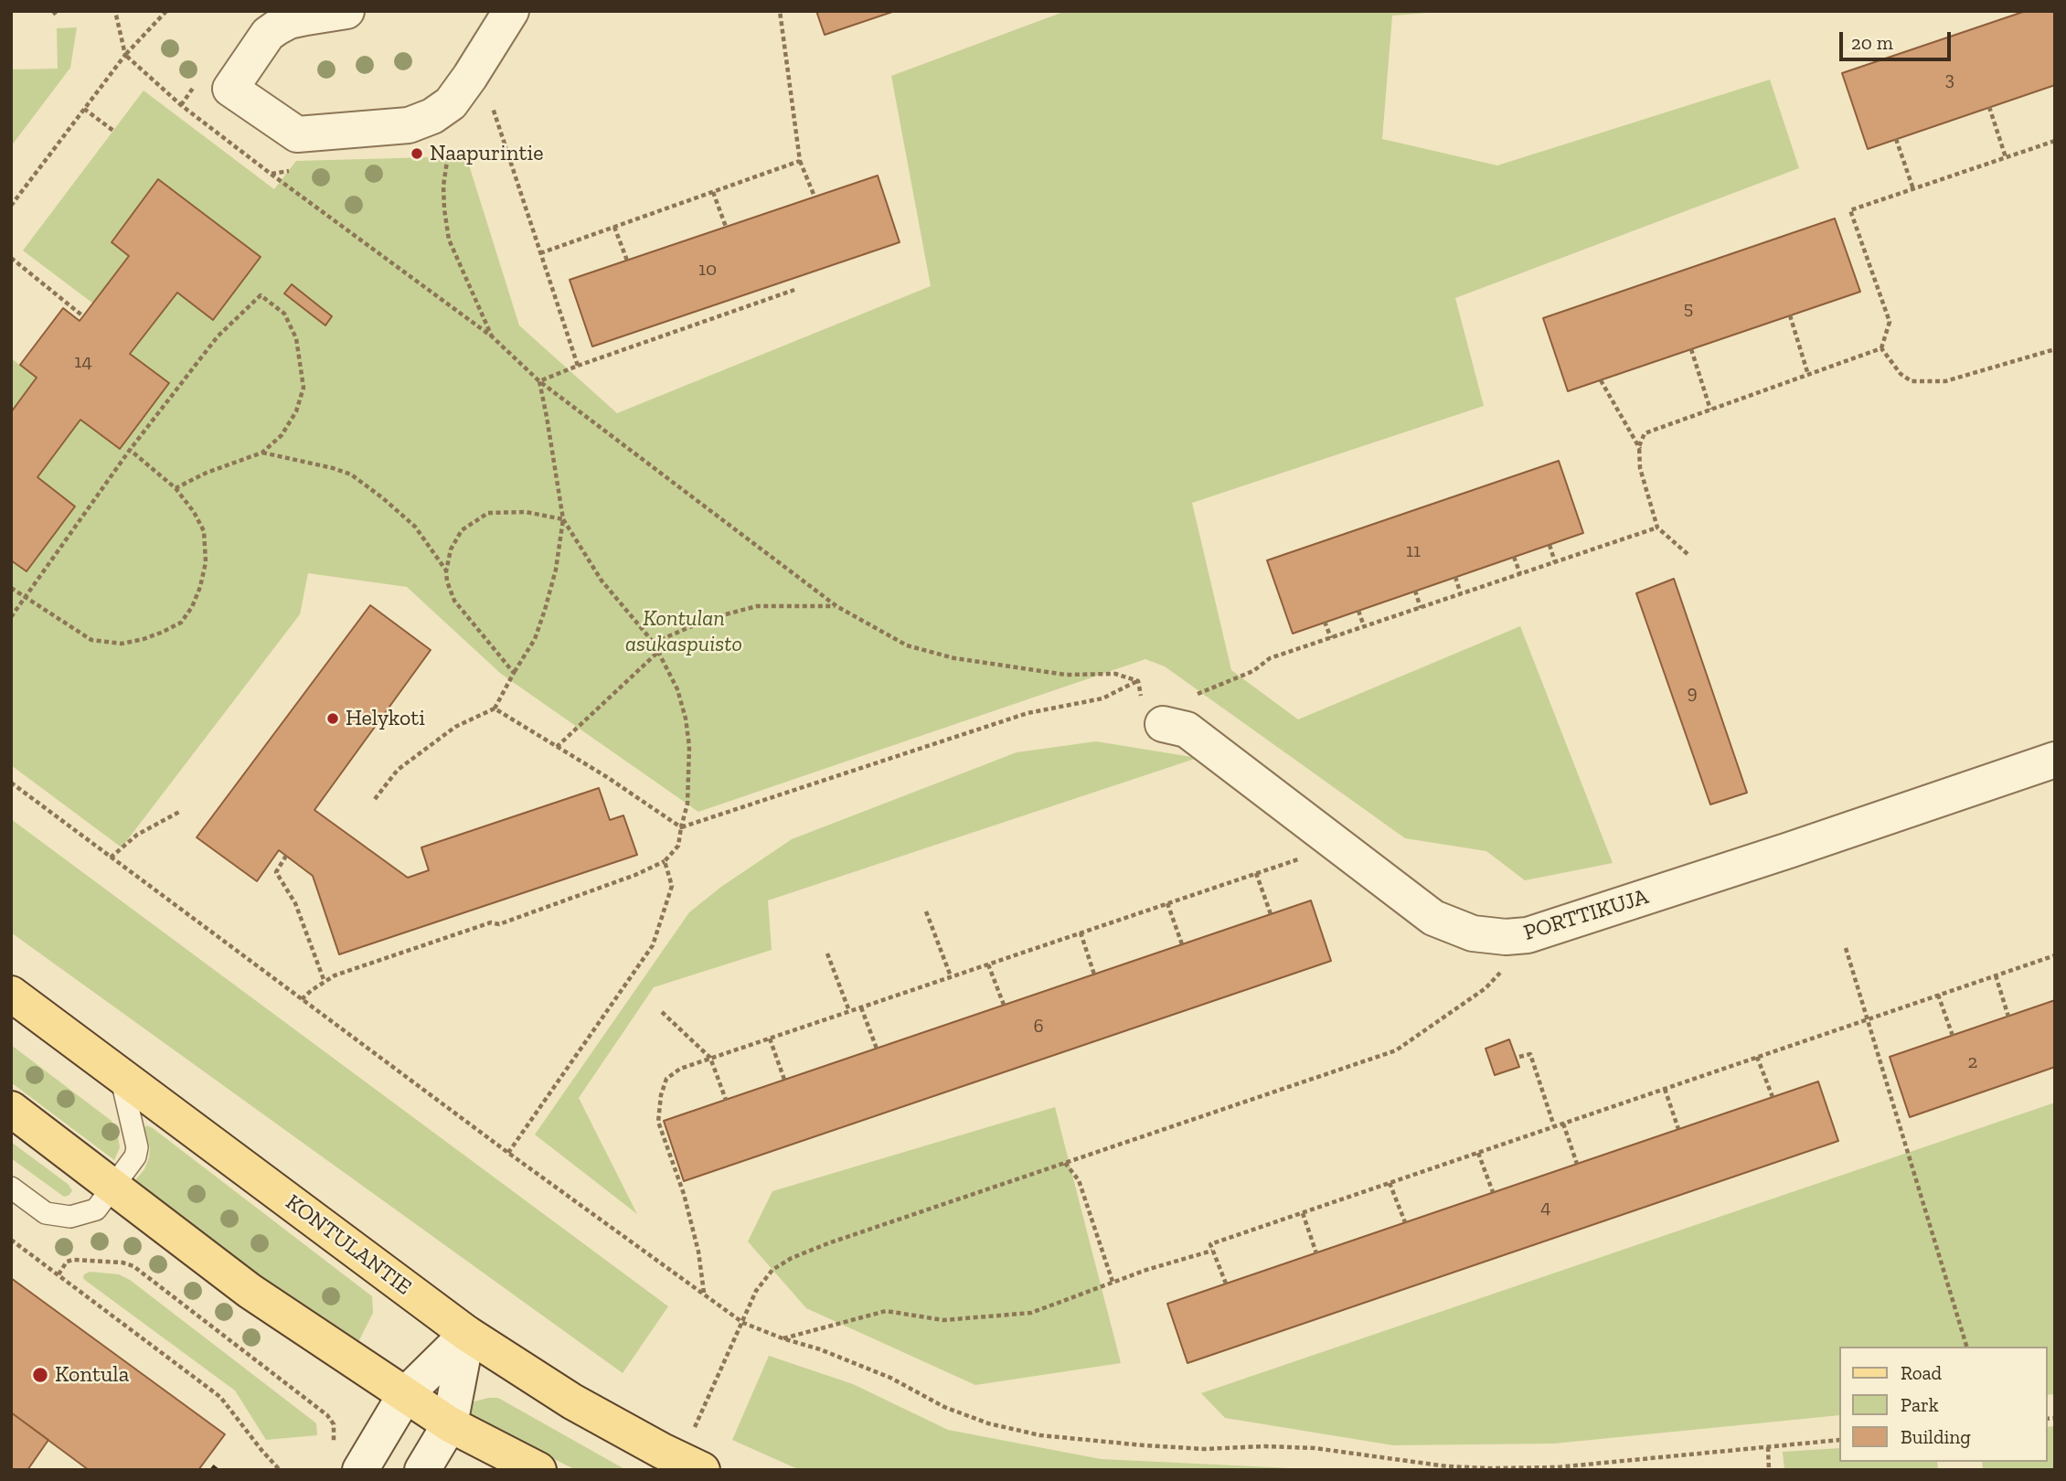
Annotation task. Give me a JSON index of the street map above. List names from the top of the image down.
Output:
{
  "streets": {
    "main road": ["KONTULANTIE"],
    "street": ["PORTTIKUJA"]
  },
  "parks": ["Kontulan asukaspuisto"],
  "places": ["Naapurintie", "Helykoti", "Kontula"],
  "house_numbers": [
    "3",
    "10",
    "5",
    "14",
    "11",
    "9",
    "6",
    "2",
    "4"
  ],
  "legend": ["Road", "Park", "Building"],
  "scale_bar": "20 m"
}
